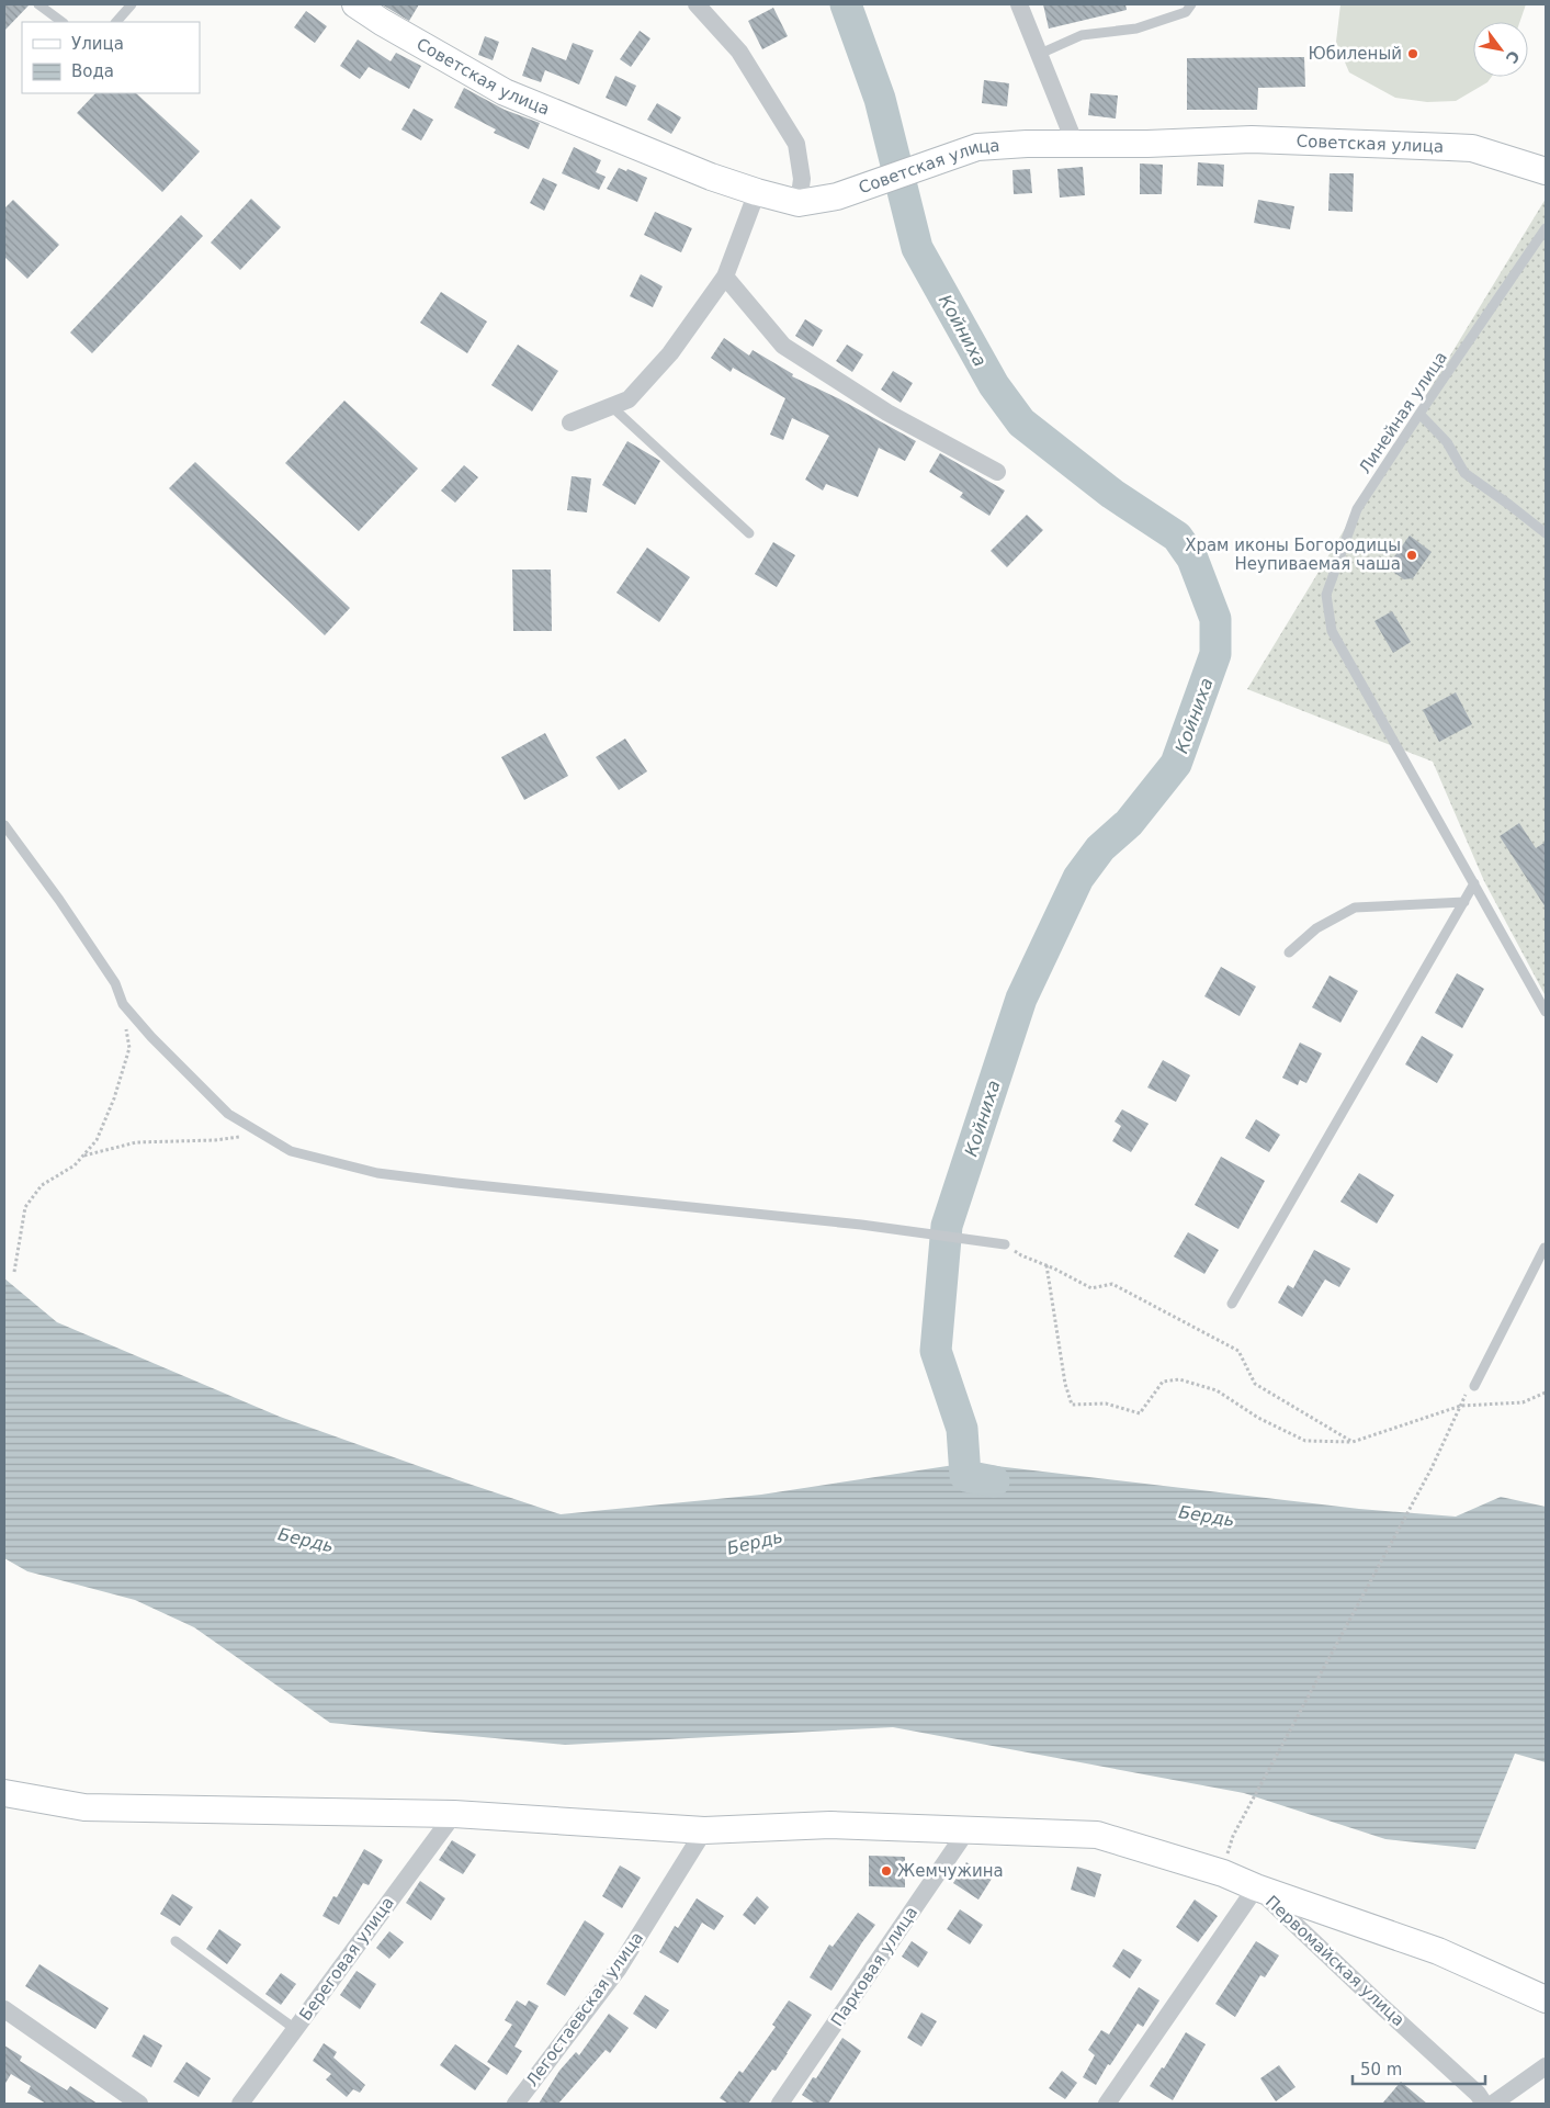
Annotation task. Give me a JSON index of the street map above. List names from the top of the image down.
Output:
{
  "streets": {
    "street": [
      "Советская улица",
      "Береговая улица",
      "Первомайская улица",
      "Парковая улица",
      "Легостаевская улица"
    ],
    "lane": ["Линейная улица"]
  },
  "water": ["Койниха", "Бердь"],
  "places": ["Юбиленый", "Храм иконы Богородицы Неупиваемая чаша", "Жемчужина"],
  "legend": ["Улица", "Вода"],
  "scale_bar": "50 m",
  "north": "bottom right"
}
